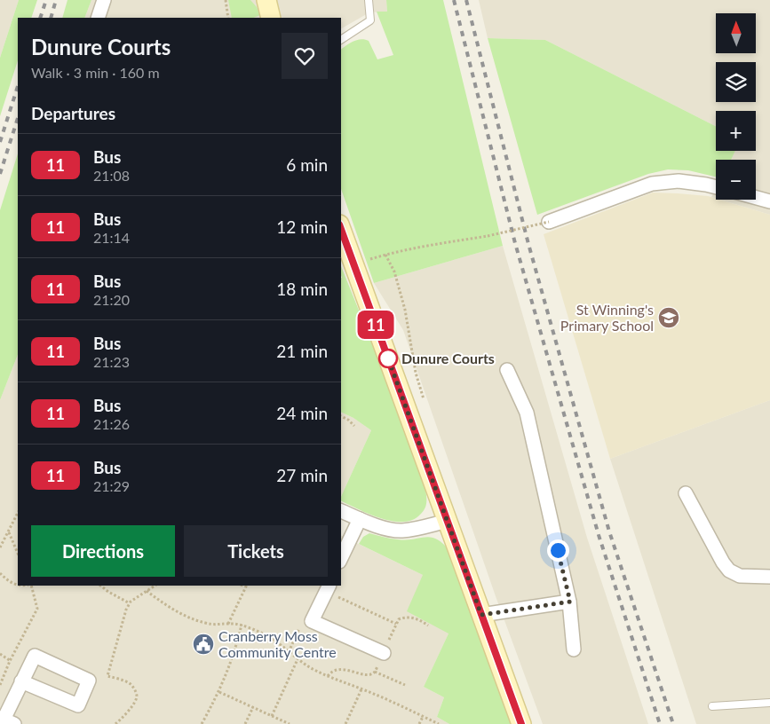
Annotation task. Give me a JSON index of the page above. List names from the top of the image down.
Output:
{
  "places": {
    "school or university": ["St Winning's Primary School"],
    "other": ["Dunure Courts"],
    "public building": ["Cranberry Moss Community Centre"]
  },
  "lines": ["bus line 11"],
  "north": "top",
  "page": {
    "on_map": "11",
    "map_buttons": ["+", "−"],
    "heading": [
      ["Dunure Courts", "Walk · 3 min · 160 m"],
      "Departures"
    ],
    "list": [
      {
        "mark": "11",
        "name": "Bus",
        "note": "21:08",
        "value": "6 min"
      },
      {
        "mark": "11",
        "name": "Bus",
        "note": "21:14",
        "value": "12 min"
      },
      {
        "mark": "11",
        "name": "Bus",
        "note": "21:20",
        "value": "18 min"
      },
      {
        "mark": "11",
        "name": "Bus",
        "note": "21:23",
        "value": "21 min"
      },
      {
        "mark": "11",
        "name": "Bus",
        "note": "21:26",
        "value": "24 min"
      },
      {
        "mark": "11",
        "name": "Bus",
        "note": "21:29",
        "value": "27 min"
      }
    ],
    "buttons": ["Directions", "Tickets"]
  }
}
